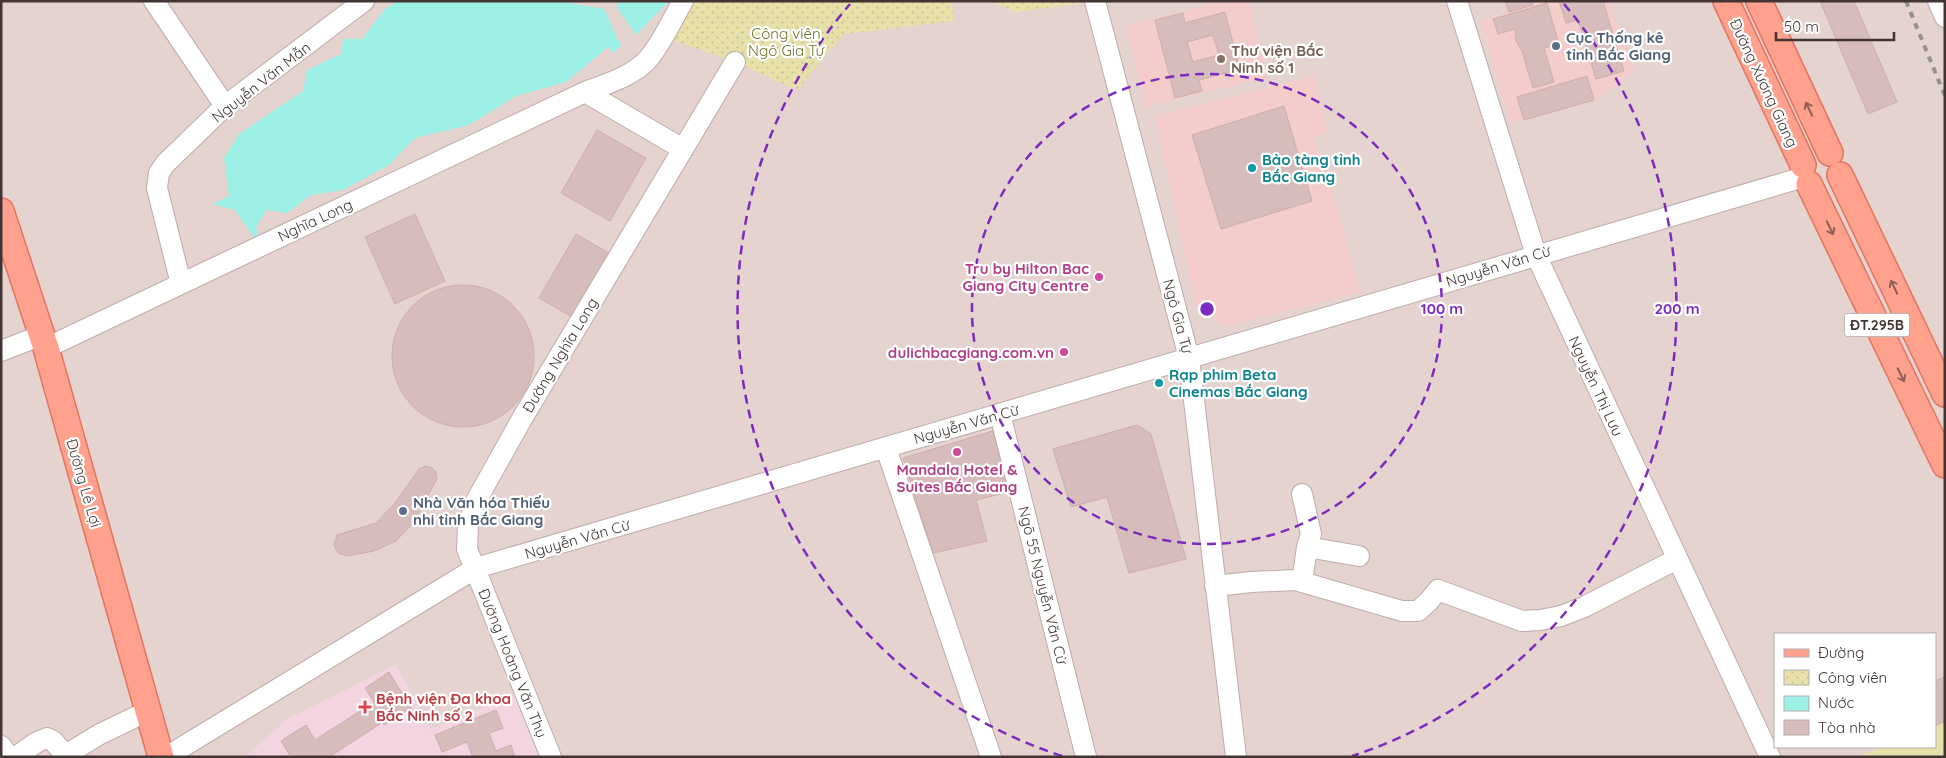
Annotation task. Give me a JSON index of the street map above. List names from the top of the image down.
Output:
{
  "streets": {
    "main road": ["Đường Xương Giang", "ĐT.295B", "Đường Lê Lợi"],
    "street": [
      "Nguyễn Văn Mẫn",
      "Nghĩa Long",
      "Nguyễn Văn Cừ",
      "Ngô Gia Tự",
      "Đường Nghĩa Long",
      "Nguyễn Thị Lưu",
      "Ngõ 55 Nguyễn Văn Cừ",
      "Đường Hoàng Văn Thụ"
    ]
  },
  "crossings": [
    ["Nguyễn Văn Mẫn", "Nghĩa Long"],
    ["Đường Xương Giang", "Nguyễn Văn Cừ"],
    ["Nghĩa Long", "Đường Lê Lợi"],
    ["Nguyễn Văn Cừ", "Ngô Gia Tự"],
    ["Nguyễn Văn Cừ", "Đường Nghĩa Long"],
    ["Nguyễn Văn Cừ", "Nguyễn Thị Lưu"],
    ["Nguyễn Văn Cừ", "Ngõ 55 Nguyễn Văn Cừ"],
    ["Nguyễn Văn Cừ", "Đường Hoàng Văn Thụ"],
    ["Đường Nghĩa Long", "Đường Hoàng Văn Thụ"]
  ],
  "parks": ["Công viên Ngô Gia Tự"],
  "places": {
    "other": [
      "Cục Thống kê tỉnh Bắc Giang",
      "Thư viện Bắc Ninh số 1",
      "Bảo tàng tỉnh Bắc Giang",
      "Tru by Hilton Bac Giang City Centre",
      "dulichbacgiang.com.vn",
      "Rạp phim Beta Cinemas Bắc Giang",
      "Mandala Hotel & Suites Bắc Giang",
      "Nhà Văn hóa Thiếu nhi tỉnh Bắc Giang"
    ],
    "health": ["Bệnh viện Đa khoa Bắc Ninh số 2"]
  },
  "legend": [
    "Đường",
    "Công viên",
    "Nước",
    "Tòa nhà"
  ],
  "scale_bar": "50 m",
  "rings": ["100 m", "200 m"]
}
